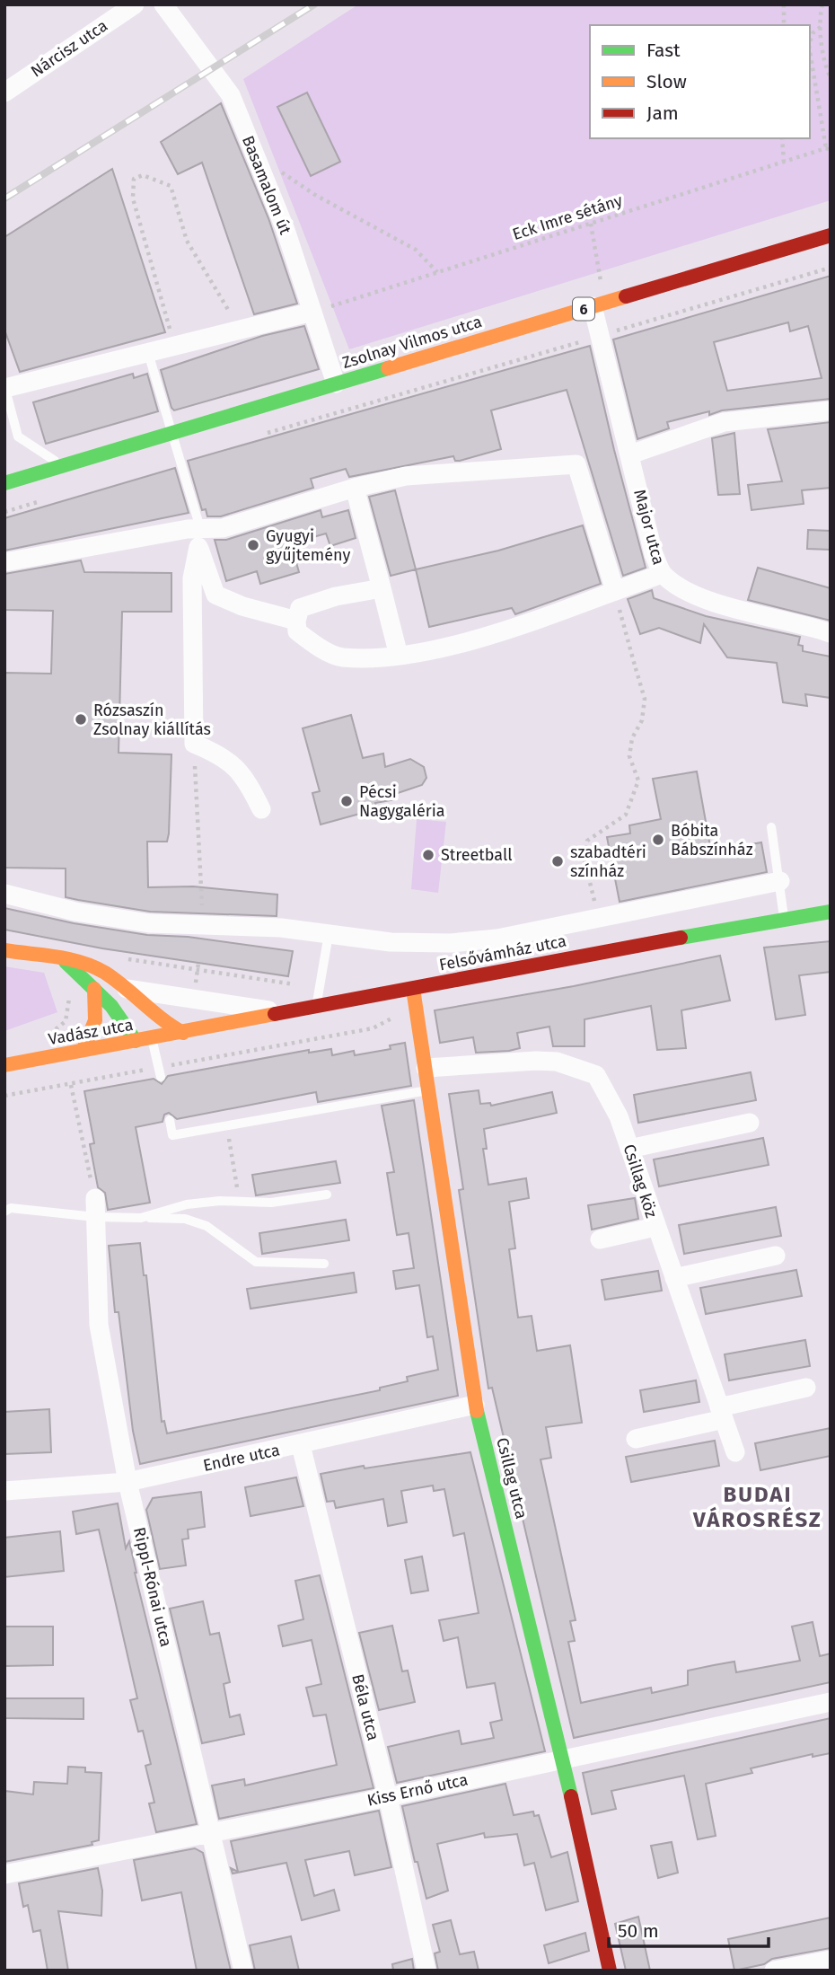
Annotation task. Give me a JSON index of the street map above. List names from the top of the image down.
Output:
{
  "streets": {
    "street": [
      "Nárcisz utca",
      "Basamalom út",
      "6",
      "Zsolnay Vilmos utca",
      "Major utca",
      "Felsővámház utca",
      "Vadász utca",
      "Csillag köz",
      "Endre utca",
      "Csillag utca",
      "Rippl-Rónai utca",
      "Béla utca",
      "Kiss Ernő utca"
    ],
    "path": ["Eck Imre sétány"]
  },
  "crossings": [
    ["Basamalom út", "Eck Imre sétány"],
    ["Basamalom út", "Zsolnay Vilmos utca"],
    ["Zsolnay Vilmos utca", "Major utca"],
    ["Felsővámház utca", "Vadász utca"],
    ["Felsővámház utca", "Csillag utca"],
    ["Csillag köz", "Csillag utca"],
    ["Endre utca", "Csillag utca"],
    ["Endre utca", "Rippl-Rónai utca"],
    ["Endre utca", "Béla utca"],
    ["Csillag utca", "Kiss Ernő utca"],
    ["Rippl-Rónai utca", "Kiss Ernő utca"],
    ["Béla utca", "Kiss Ernő utca"]
  ],
  "districts": ["BUDAI VÁROSRÉSZ"],
  "places": [
    "Gyugyi gyűjtemény",
    "Rózsaszín Zsolnay kiállítás",
    "Pécsi Nagygaléria",
    "Bóbita Bábszínház",
    "Streetball",
    "szabadtéri színház"
  ],
  "legend": ["Fast", "Slow", "Jam"],
  "scale_bar": "50 m"
}
